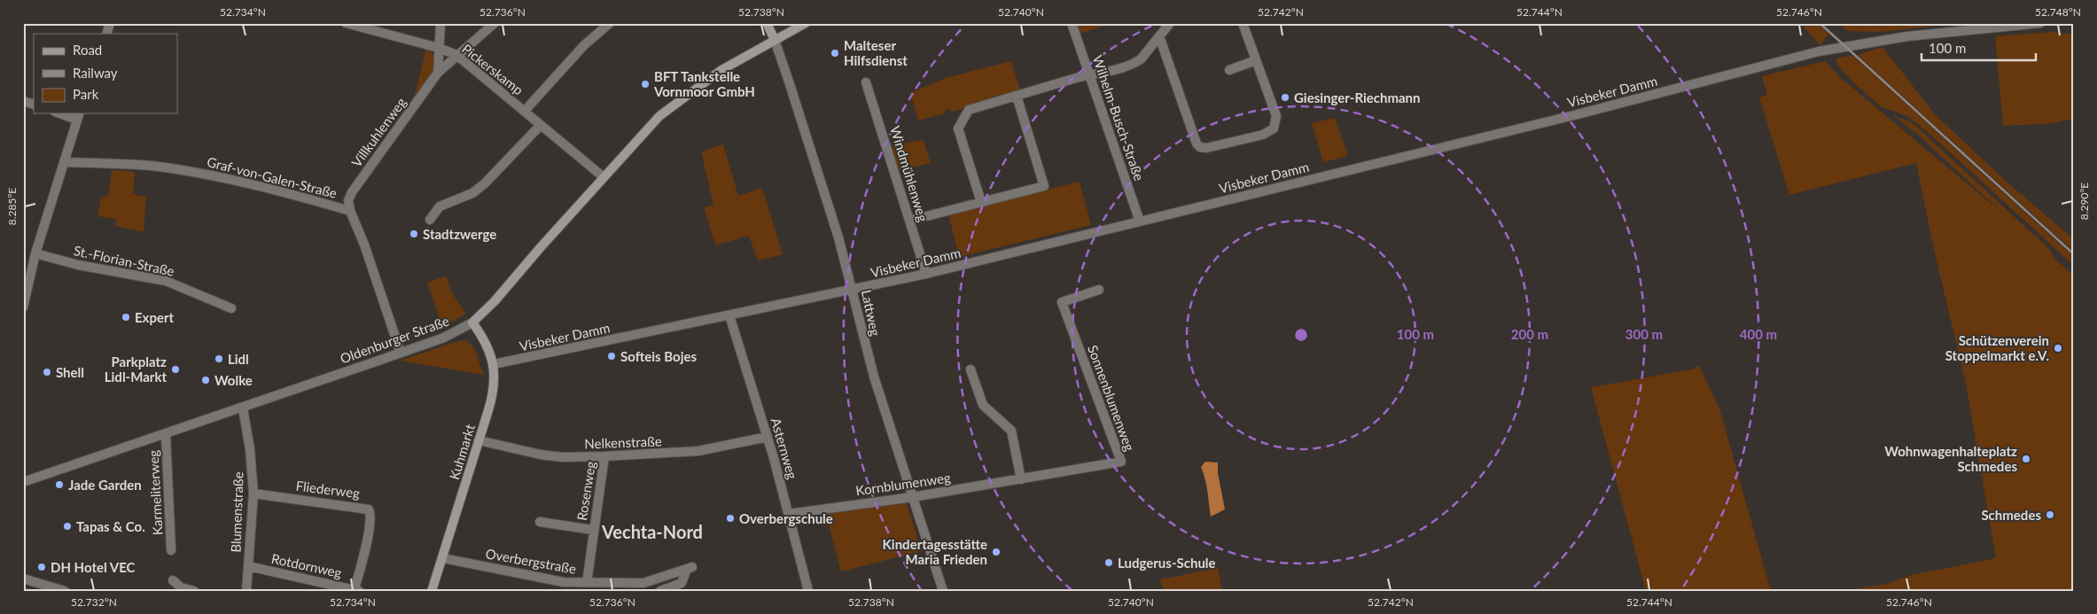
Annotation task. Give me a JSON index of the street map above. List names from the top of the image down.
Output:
{
  "streets": {
    "main road": ["Oldenburger Straße", "Kuhmarkt"],
    "street": [
      "Pickerskamp",
      "Visbeker Damm",
      "Wilhelm-Busch-Straße",
      "Villkuhlenweg",
      "Windmühlenweg",
      "Graf-von-Galen-Straße",
      "St.-Florian-Straße",
      "Lattweg",
      "Sonnenblumenweg",
      "Nelkenstraße",
      "Asternweg",
      "Kornblumenweg",
      "Fliederweg",
      "Rosenweg",
      "Karmeliterweg",
      "Blumenstraße",
      "Overbergstraße",
      "Rotdornweg"
    ]
  },
  "crossings": [
    ["Pickerskamp", "Villkuhlenweg"],
    ["Pickerskamp", "Oldenburger Straße"],
    ["Visbeker Damm", "Wilhelm-Busch-Straße"],
    ["Visbeker Damm", "Windmühlenweg"],
    ["Visbeker Damm", "Lattweg"],
    ["Visbeker Damm", "Asternweg"],
    ["Visbeker Damm", "Kuhmarkt"],
    ["Villkuhlenweg", "Graf-von-Galen-Straße"],
    ["Graf-von-Galen-Straße", "Oldenburger Straße"],
    ["Lattweg", "Oldenburger Straße"],
    ["Lattweg", "Kornblumenweg"],
    ["Oldenburger Straße", "Kuhmarkt"],
    ["Oldenburger Straße", "Karmeliterweg"],
    ["Oldenburger Straße", "Blumenstraße"],
    ["Sonnenblumenweg", "Kornblumenweg"],
    ["Nelkenstraße", "Asternweg"],
    ["Nelkenstraße", "Kuhmarkt"],
    ["Nelkenstraße", "Rosenweg"],
    ["Asternweg", "Kornblumenweg"],
    ["Kuhmarkt", "Overbergstraße"],
    ["Fliederweg", "Blumenstraße"],
    ["Fliederweg", "Rotdornweg"],
    ["Rosenweg", "Overbergstraße"],
    ["Blumenstraße", "Rotdornweg"]
  ],
  "districts": ["Vechta-Nord"],
  "places": [
    "Malteser Hilfsdienst",
    "BFT Tankstelle Vornmoor GmbH",
    "Giesinger-Riechmann",
    "Stadtzwerge",
    "Expert",
    "Schützenverein Stoppelmarkt e.V.",
    "Softeis Bojes",
    "Lidl",
    "Parkplatz Lidl-Markt",
    "Shell",
    "Wolke",
    "Wohnwagenhalteplatz Schmedes",
    "Jade Garden",
    "Schmedes",
    "Overbergschule",
    "Tapas & Co.",
    "Kindertagesstätte Maria Frieden",
    "Ludgerus-Schule",
    "DH Hotel VEC"
  ],
  "legend": ["Road", "Railway", "Park"],
  "scale_bar": "100 m",
  "coordinates": [
    "52.734°N",
    "52.736°N",
    "52.738°N",
    "52.740°N",
    "52.742°N",
    "52.744°N",
    "52.746°N",
    "52.748°N",
    "8.290°E",
    "8.285°E",
    "52.732°N"
  ],
  "rings": [
    "100 m",
    "200 m",
    "300 m",
    "400 m"
  ]
}
